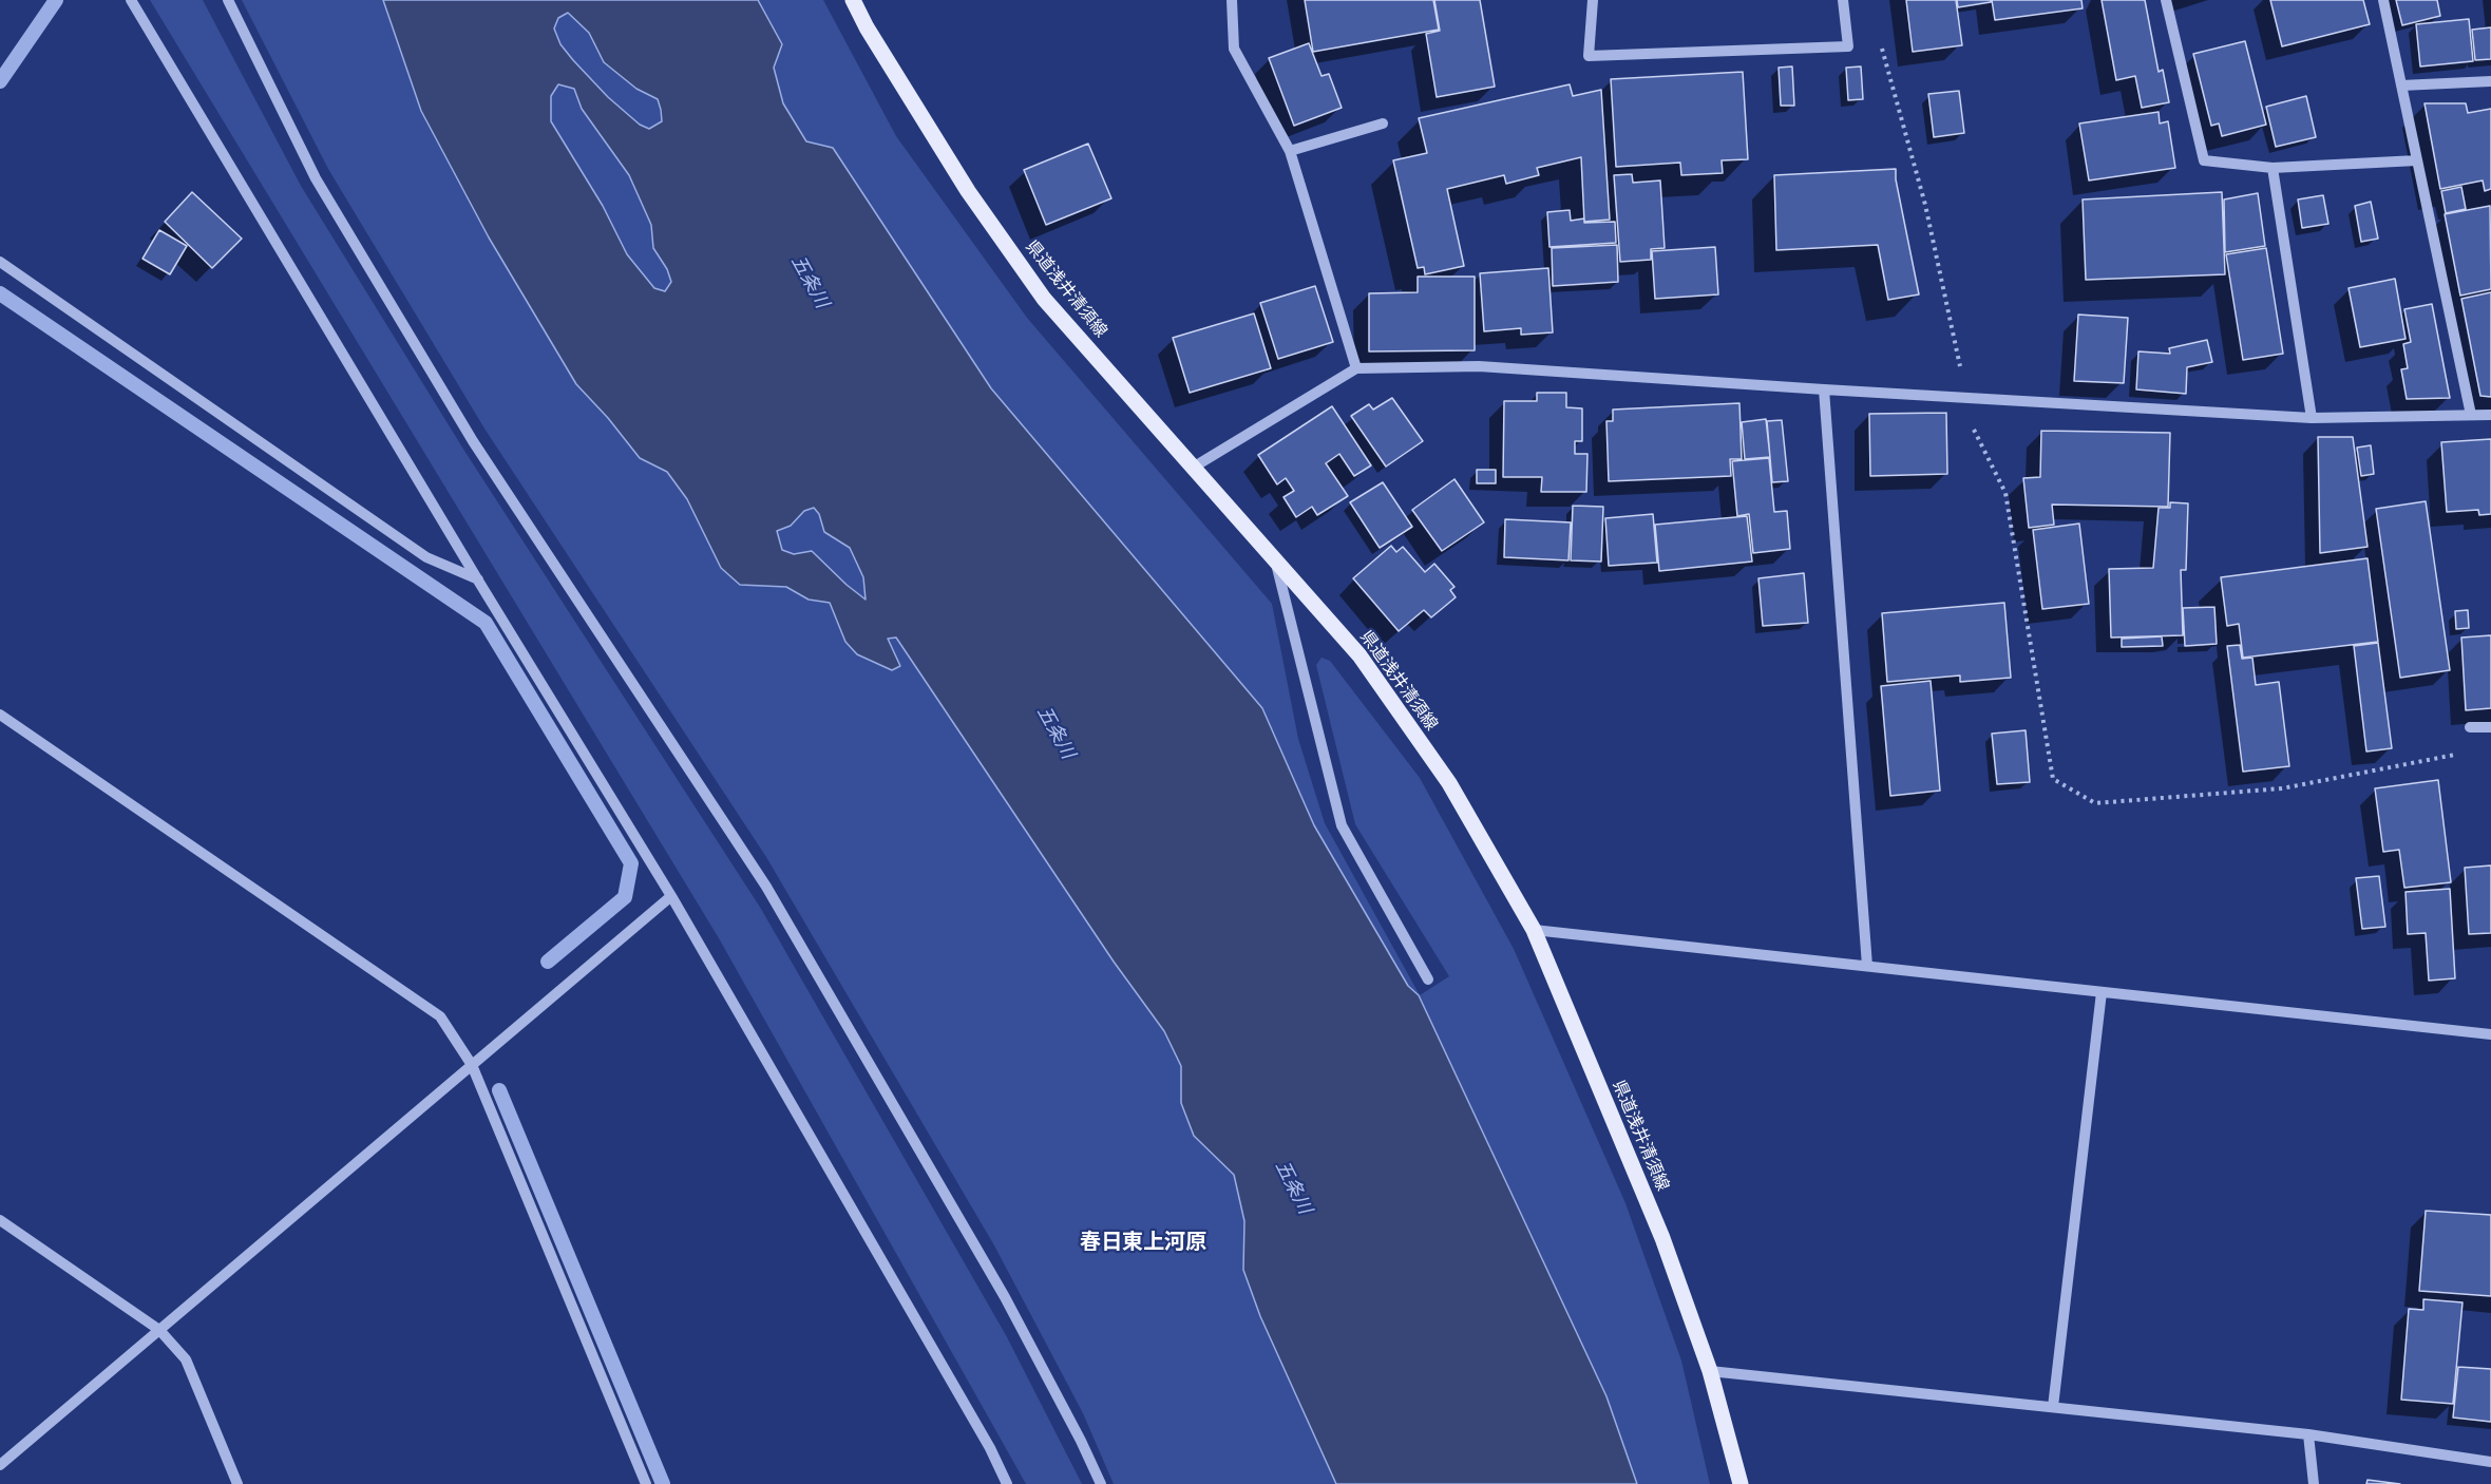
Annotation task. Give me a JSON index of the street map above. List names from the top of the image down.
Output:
{
  "streets": {
    "main road": ["県道浅井清須線"]
  },
  "districts": ["春日東上河原"],
  "water": ["五条川"]
}
